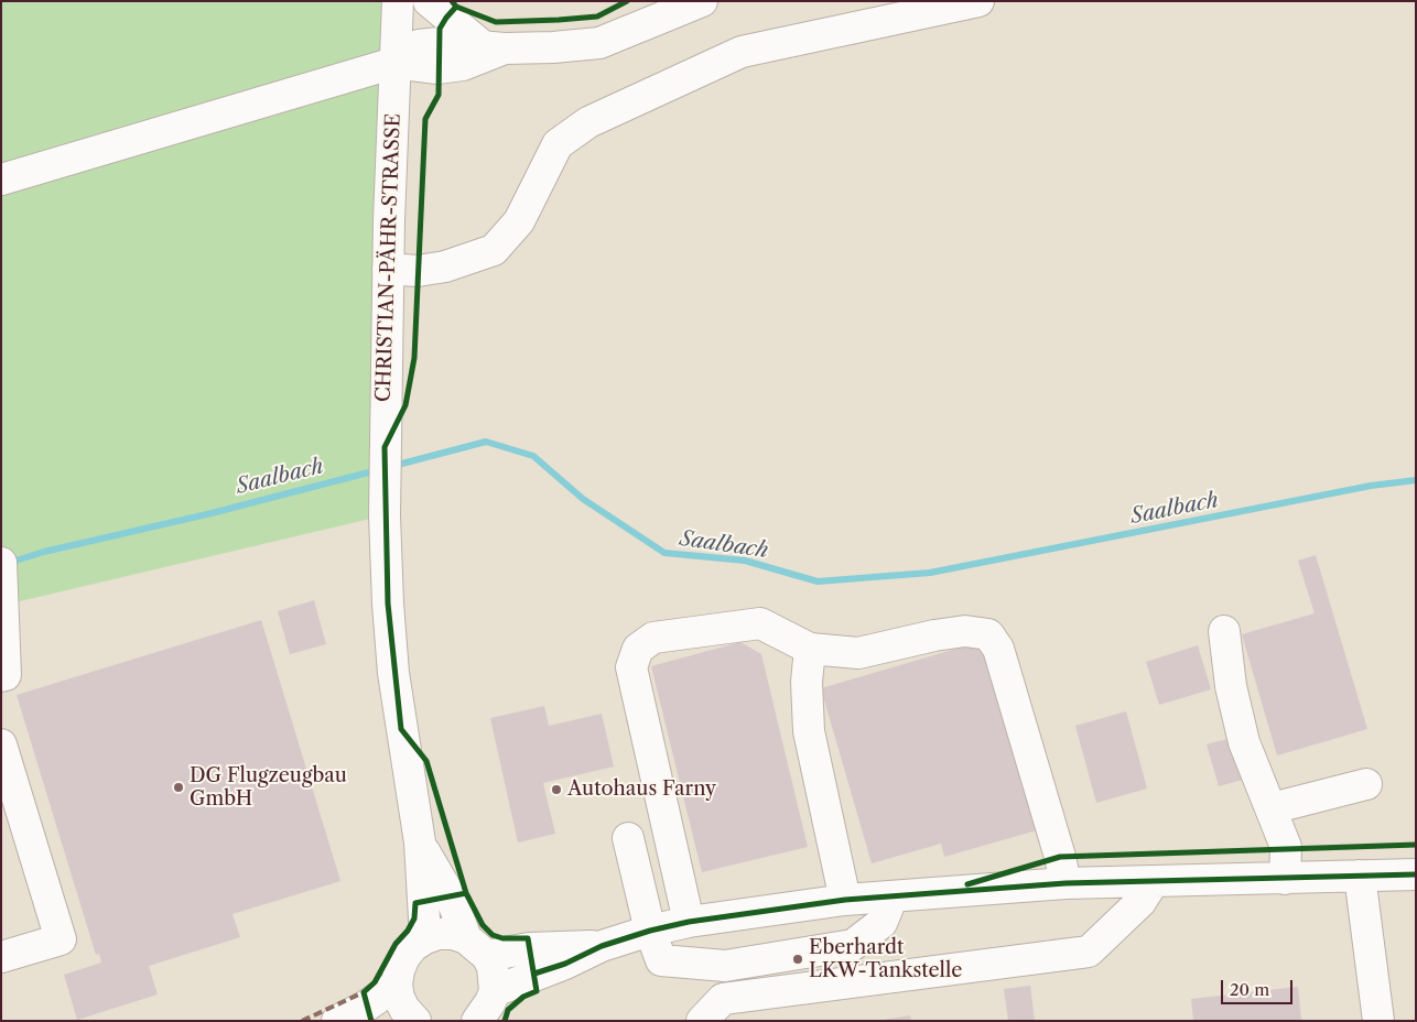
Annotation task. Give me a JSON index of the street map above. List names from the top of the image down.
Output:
{
  "streets": {
    "street": ["CHRISTIAN-PÄHR-STRASSE"]
  },
  "water": ["Saalbach"],
  "places": ["DG Flugzeugbau GmbH", "Autohaus Farny", "Eberhardt LKW-Tankstelle"],
  "scale_bar": "20 m"
}
